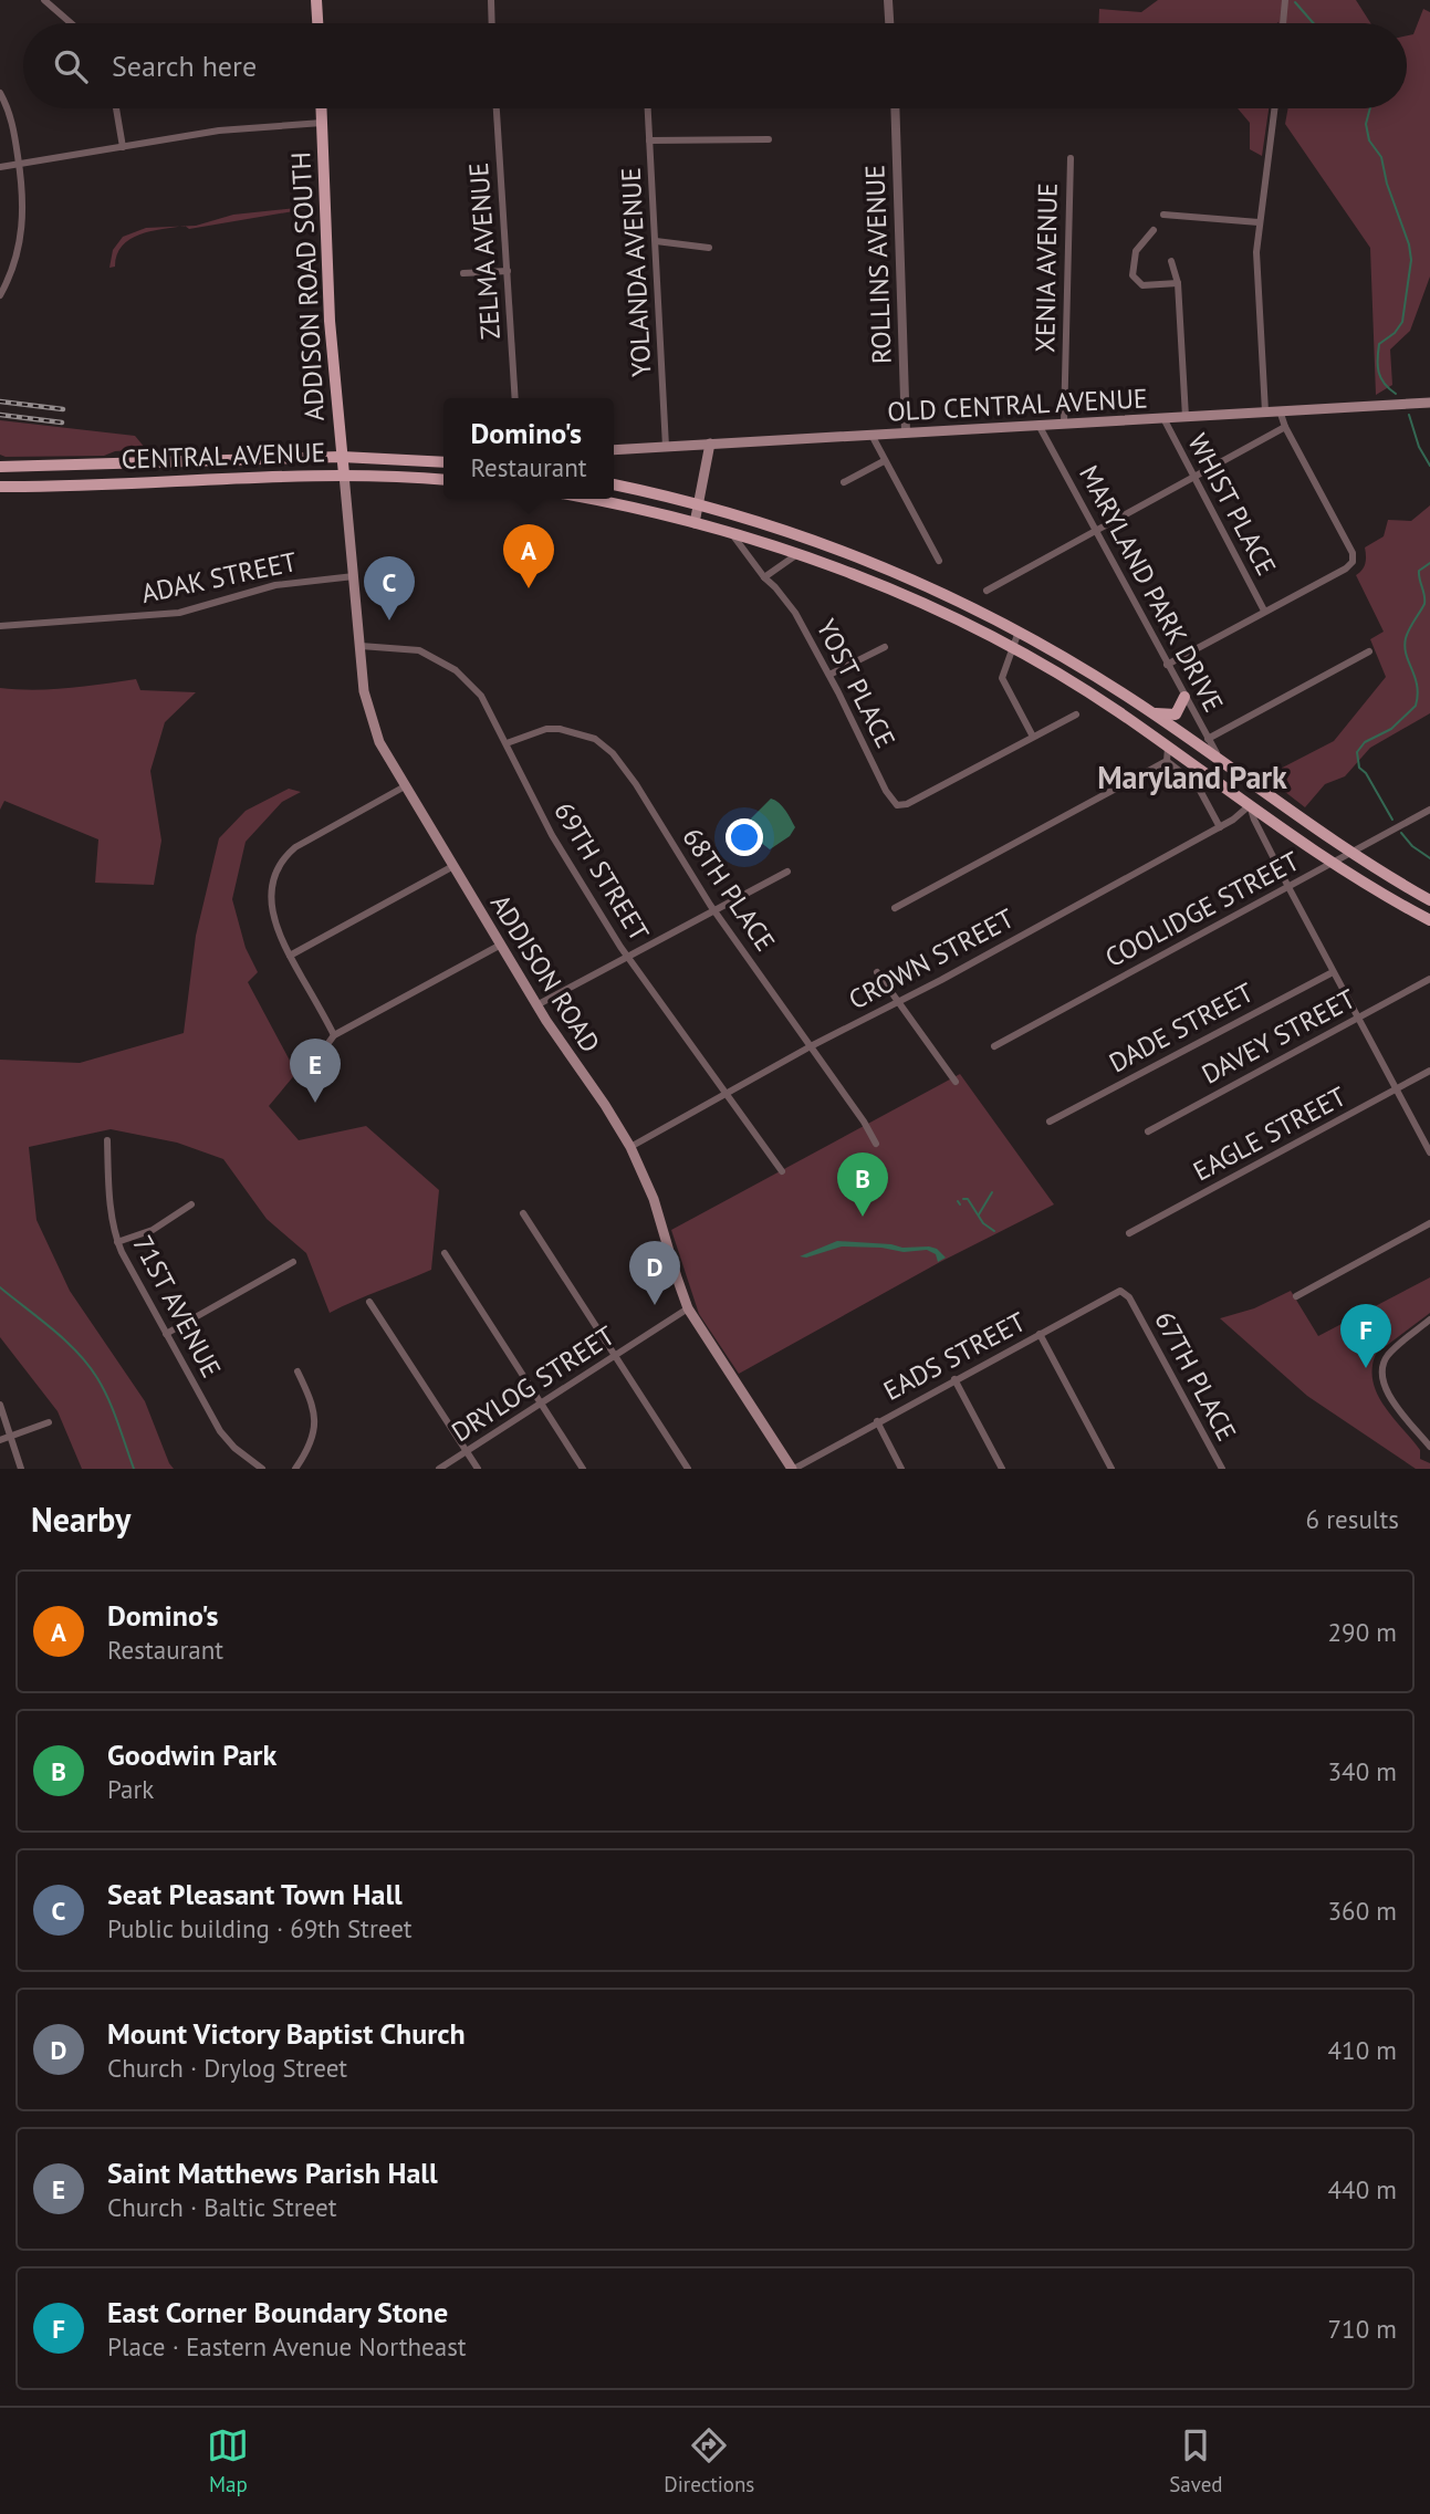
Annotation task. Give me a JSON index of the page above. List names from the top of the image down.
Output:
{
  "streets": {
    "main road": [
      "ADDISON ROAD SOUTH",
      "OLD CENTRAL AVENUE",
      "CENTRAL AVENUE",
      "ADDISON ROAD"
    ],
    "street": [
      "ZELMA AVENUE",
      "ROLLINS AVENUE",
      "XENIA AVENUE",
      "YOLANDA AVENUE",
      "WHIST PLACE",
      "ADAK STREET",
      "MARYLAND PARK DRIVE",
      "YOST PLACE",
      "69TH STREET",
      "68TH PLACE",
      "COOLIDGE STREET",
      "CROWN STREET",
      "DADE STREET",
      "DAVEY STREET",
      "EAGLE STREET",
      "71ST AVENUE",
      "EADS STREET",
      "67TH PLACE",
      "DRYLOG STREET"
    ]
  },
  "crossings": [
    ["ROLLINS AVENUE", "OLD CENTRAL AVENUE"],
    ["XENIA AVENUE", "OLD CENTRAL AVENUE"],
    ["YOLANDA AVENUE", "OLD CENTRAL AVENUE"],
    ["ADDISON ROAD SOUTH", "CENTRAL AVENUE"],
    ["ADDISON ROAD SOUTH", "ADDISON ROAD"],
    ["OLD CENTRAL AVENUE", "WHIST PLACE"],
    ["OLD CENTRAL AVENUE", "MARYLAND PARK DRIVE"],
    ["CENTRAL AVENUE", "ADDISON ROAD"],
    ["ADAK STREET", "ADDISON ROAD"],
    ["69TH STREET", "68TH PLACE"],
    ["69TH STREET", "CROWN STREET"],
    ["69TH STREET", "ADDISON ROAD"],
    ["68TH PLACE", "CROWN STREET"],
    ["CROWN STREET", "ADDISON ROAD"],
    ["ADDISON ROAD", "EADS STREET"],
    ["ADDISON ROAD", "DRYLOG STREET"],
    ["EADS STREET", "67TH PLACE"]
  ],
  "districts": ["Maryland Park"],
  "page": {
    "search": "Search here",
    "popup": ["Domino's", "Restaurant"],
    "pins": [
      "A",
      "C",
      "E",
      "B",
      "D",
      "F"
    ],
    "heading": ["Nearby", "6 results"],
    "list": [
      {
        "mark": "A",
        "name": "Domino's",
        "note": "Restaurant",
        "value": "290 m"
      },
      {
        "mark": "B",
        "name": "Goodwin Park",
        "note": "Park",
        "value": "340 m"
      },
      {
        "mark": "C",
        "name": "Seat Pleasant Town Hall",
        "note": "Public building · 69th Street",
        "value": "360 m"
      },
      {
        "mark": "D",
        "name": "Mount Victory Baptist Church",
        "note": "Church · Drylog Street",
        "value": "410 m"
      },
      {
        "mark": "E",
        "name": "Saint Matthews Parish Hall",
        "note": "Church · Baltic Street",
        "value": "440 m"
      },
      {
        "mark": "F",
        "name": "East Corner Boundary Stone",
        "note": "Place · Eastern Avenue Northeast",
        "value": "710 m"
      }
    ],
    "nav": ["Map", "Directions", "Saved"]
  }
}
